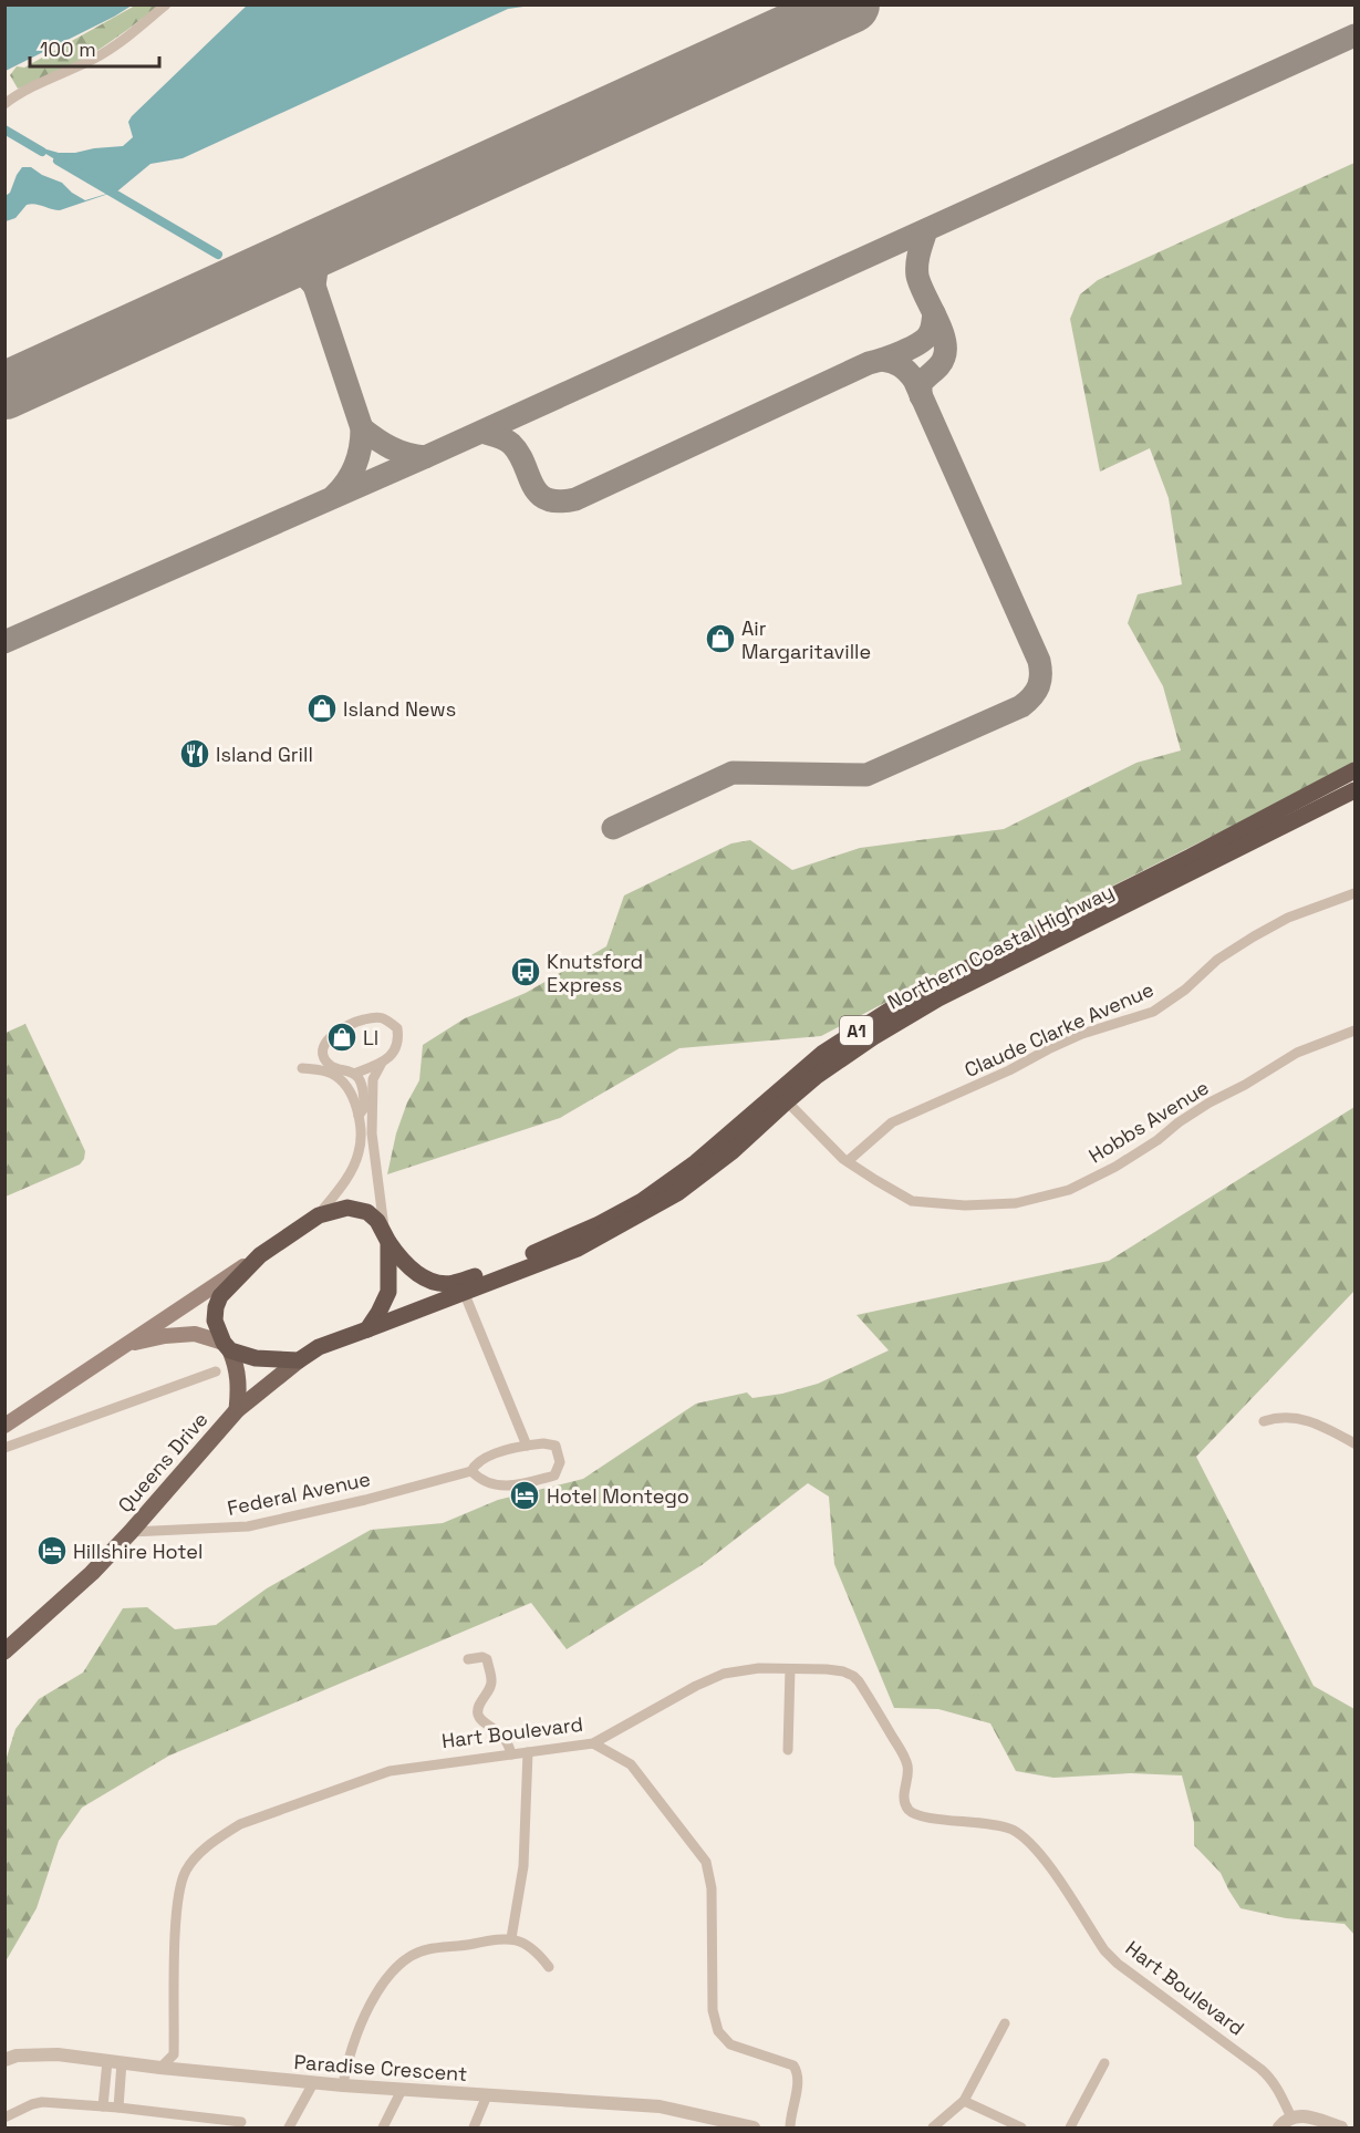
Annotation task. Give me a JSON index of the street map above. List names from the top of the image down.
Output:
{
  "streets": {
    "highway": ["Northern Coastal Highway", "A1"],
    "main road": ["Queens Drive"],
    "street": [
      "Claude Clarke Avenue",
      "Hobbs Avenue",
      "Federal Avenue",
      "Hart Boulevard",
      "Paradise Crescent"
    ]
  },
  "crossings": [
    ["Northern Coastal Highway", "A1"],
    ["Northern Coastal Highway", "Hobbs Avenue"],
    ["Northern Coastal Highway", "Queens Drive"],
    ["Claude Clarke Avenue", "Hobbs Avenue"],
    ["A1", "Queens Drive"],
    ["Queens Drive", "Federal Avenue"],
    ["Hart Boulevard", "Paradise Crescent"]
  ],
  "places": {
    "shop": ["Air Margaritaville", "Island News", "Ll"],
    "restaurant": ["Island Grill"],
    "bus stop": ["Knutsford Express"],
    "hotel": ["Hotel Montego", "Hillshire Hotel"]
  },
  "scale_bar": "100 m"
}
